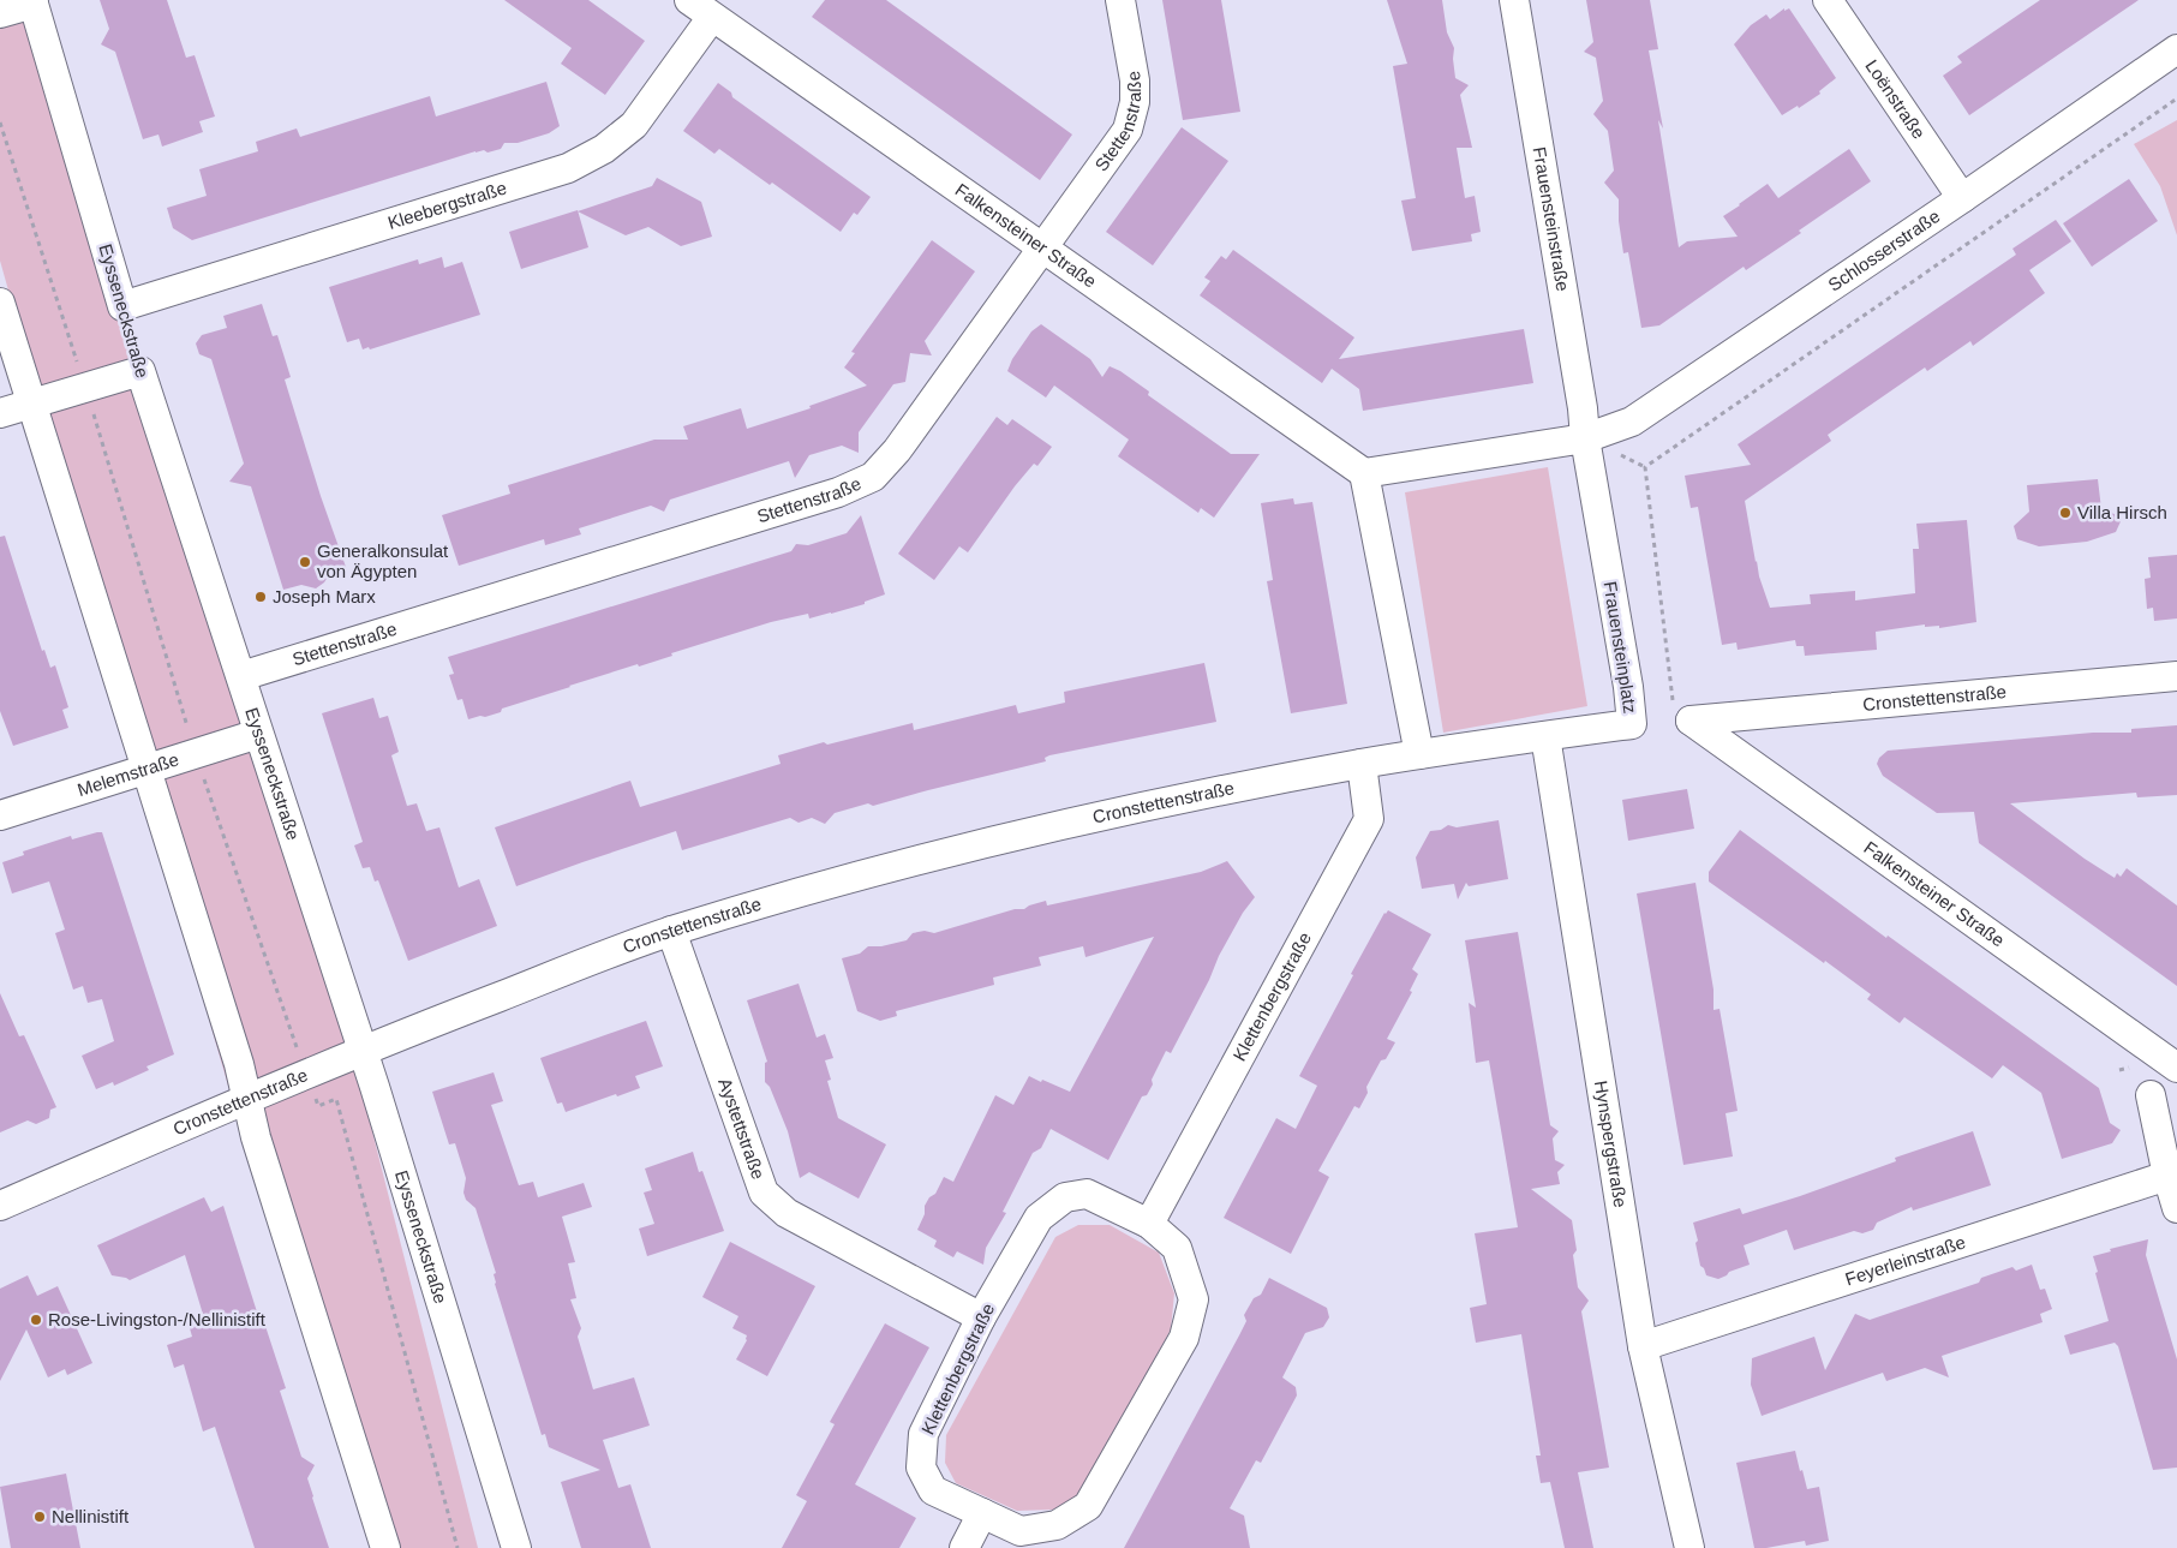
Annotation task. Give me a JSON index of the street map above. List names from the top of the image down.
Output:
{
  "streets": {
    "street": [
      "Loënstraße",
      "Stettenstraße",
      "Kleebergstraße",
      "Frauensteinstraße",
      "Falkensteiner Straße",
      "Schlosserstraße",
      "Eysseneckstraße",
      "Frauensteinplatz",
      "Cronstettenstraße",
      "Melemstraße",
      "Klettenbergstraße",
      "Aystettstraße",
      "Hynspergstraße",
      "Feyerleinstraße"
    ]
  },
  "crossings": [
    ["Loënstraße", "Schlosserstraße"],
    ["Stettenstraße", "Falkensteiner Straße"],
    ["Stettenstraße", "Eysseneckstraße"],
    ["Kleebergstraße", "Falkensteiner Straße"],
    ["Kleebergstraße", "Eysseneckstraße"],
    ["Frauensteinstraße", "Schlosserstraße"],
    ["Frauensteinstraße", "Frauensteinplatz"],
    ["Falkensteiner Straße", "Cronstettenstraße"],
    ["Schlosserstraße", "Frauensteinplatz"],
    ["Eysseneckstraße", "Cronstettenstraße"],
    ["Eysseneckstraße", "Melemstraße"],
    ["Frauensteinplatz", "Cronstettenstraße"],
    ["Frauensteinplatz", "Hynspergstraße"],
    ["Cronstettenstraße", "Klettenbergstraße"],
    ["Cronstettenstraße", "Aystettstraße"],
    ["Klettenbergstraße", "Aystettstraße"],
    ["Hynspergstraße", "Feyerleinstraße"]
  ],
  "places": [
    "Villa Hirsch",
    "Generalkonsulat von Ägypten",
    "Joseph Marx",
    "Rose-Livingston-/Nellinistift",
    "Nellinistift"
  ]
}
